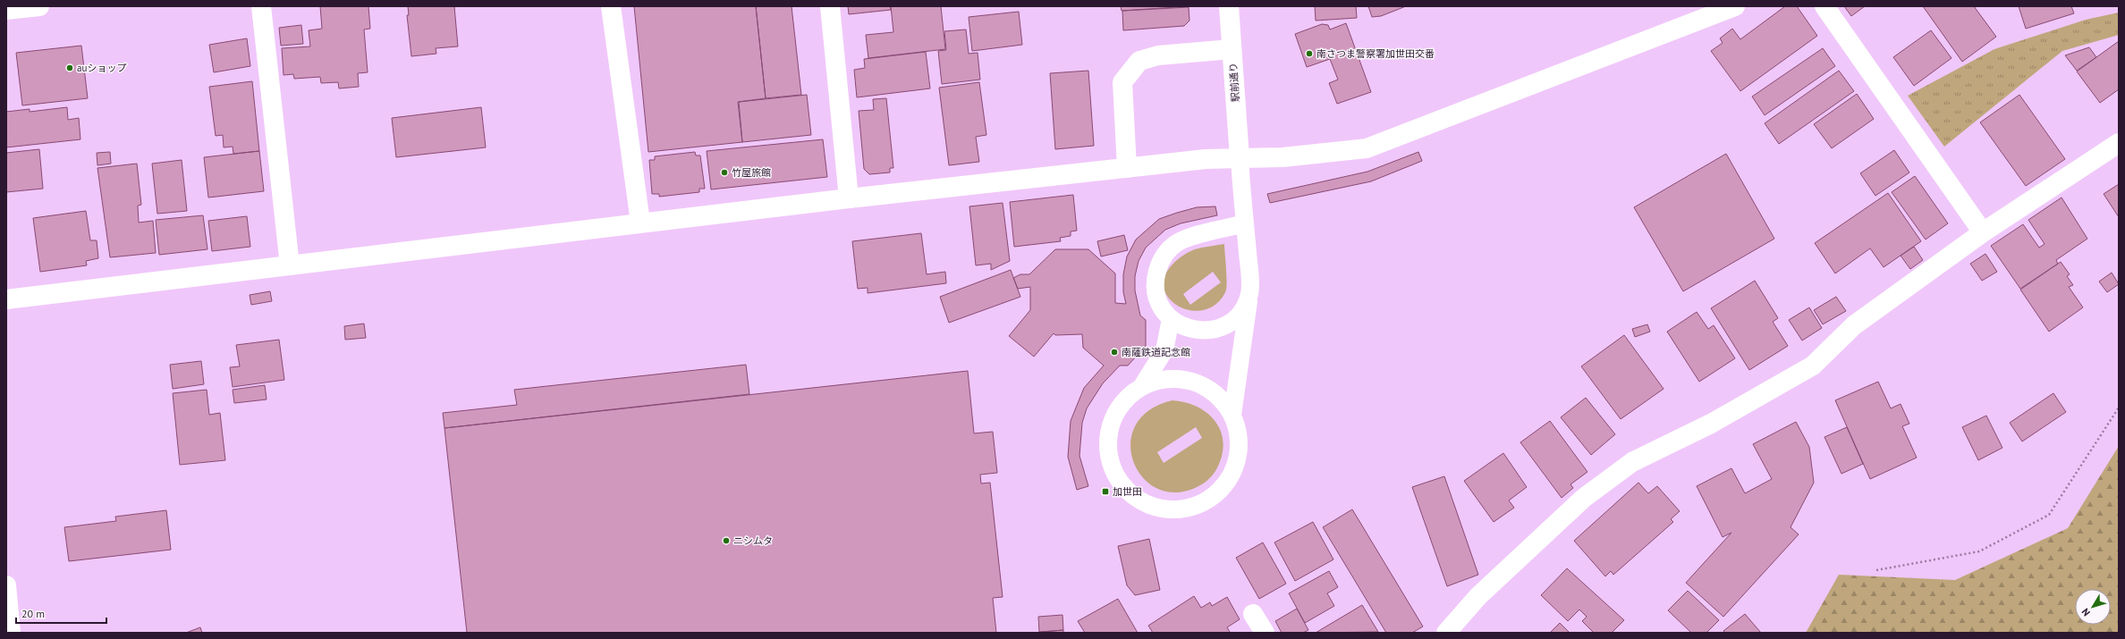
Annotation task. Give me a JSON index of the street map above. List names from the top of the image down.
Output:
{
  "streets": {
    "street": ["駅前通り"]
  },
  "places": {
    "other": [
      "南さつま警察署加世田交番",
      "auショップ",
      "竹屋旅館",
      "南薩鉄道記念館",
      "ニシムタ"
    ],
    "transit": ["加世田"]
  },
  "scale_bar": "20 m",
  "north": "bottom left"
}
